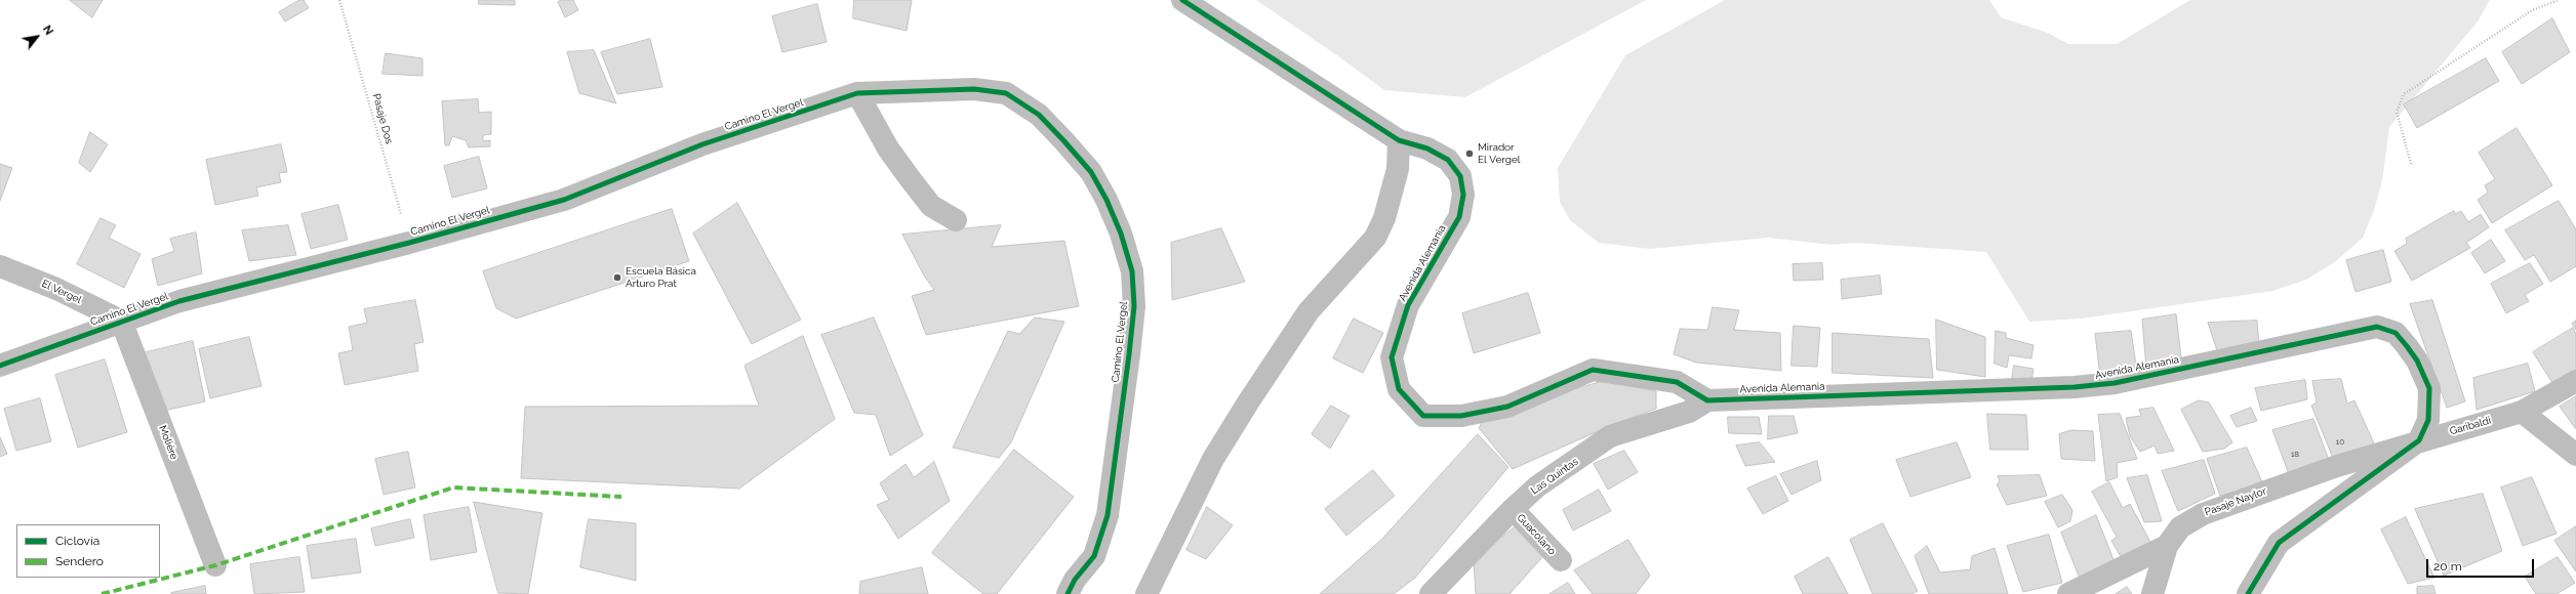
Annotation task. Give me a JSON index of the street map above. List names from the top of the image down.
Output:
{
  "streets": {
    "street": [
      "Camino El Vergel",
      "Avenida Alemania",
      "El Vergel",
      "Garibaldi",
      "Moliére",
      "Las Quintas",
      "Pasaje Naylor",
      "Guacolano"
    ],
    "path": ["Pasaje Dos"]
  },
  "crossings": [
    ["Camino El Vergel", "Pasaje Dos"],
    ["Camino El Vergel", "El Vergel"],
    ["Camino El Vergel", "Moliére"],
    ["Avenida Alemania", "Garibaldi"],
    ["Avenida Alemania", "Las Quintas"],
    ["Avenida Alemania", "Pasaje Naylor"],
    ["El Vergel", "Moliére"],
    ["Garibaldi", "Pasaje Naylor"],
    ["Las Quintas", "Guacolano"]
  ],
  "places": ["Mirador El Vergel", "Escuela Básica Arturo Prat"],
  "house_numbers": ["10", "18"],
  "legend": ["Ciclovía", "Sendero"],
  "scale_bar": "20 m",
  "north": "top right"
}
